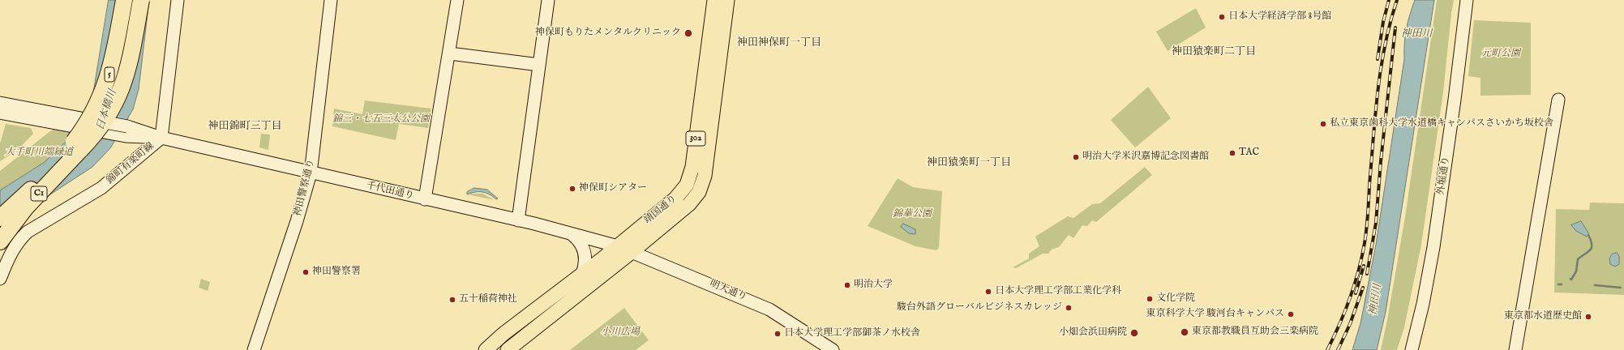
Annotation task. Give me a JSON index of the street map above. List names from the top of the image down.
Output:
{
  "streets": {
    "highway": ["5", "C1"],
    "main road": ["302", "靖国通り"],
    "street": [
      "錦町有楽町線",
      "外堀通り",
      "神田警察通り",
      "千代田通り",
      "明大通り"
    ]
  },
  "crossings": [
    ["5", "千代田通り"],
    ["5", "C1"],
    ["錦町有楽町線", "千代田通り"],
    ["神田警察通り", "千代田通り"],
    ["千代田通り", "C1"],
    ["千代田通り", "靖国通り"],
    ["千代田通り", "明大通り"],
    ["靖国通り", "明大通り"]
  ],
  "districts": [
    "神田神保町一丁目",
    "神田猿楽町二丁目",
    "神田錦町三丁目",
    "神田猿楽町一丁目"
  ],
  "water": ["神田川", "日本橋川"],
  "parks": [
    "元町公園",
    "錦三・七五三太公公園",
    "大手町川端緑道",
    "錦華公園",
    "小川広場"
  ],
  "places": [
    "日本大学経済学部 8号館",
    "神保町もりたメンタルクリニック",
    "私立東京歯科大学水道橋キャンパスさいかち坂校舎",
    "TAC",
    "明治大学米沢嘉博記念図書館",
    "神保町シアター",
    "神田警察署",
    "明治大学",
    "日本大学理工学部工業化学科",
    "文化学院",
    "五十稲荷神社",
    "駿台外語グローバルビジネスカレッジ",
    "東京科学大学 駿河台キャンパス",
    "東京都水道歴史館",
    "東京都教職員互助会三楽病院",
    "小畑会浜田病院",
    "日本大学理工学部御茶ノ水校舎"
  ]
}
